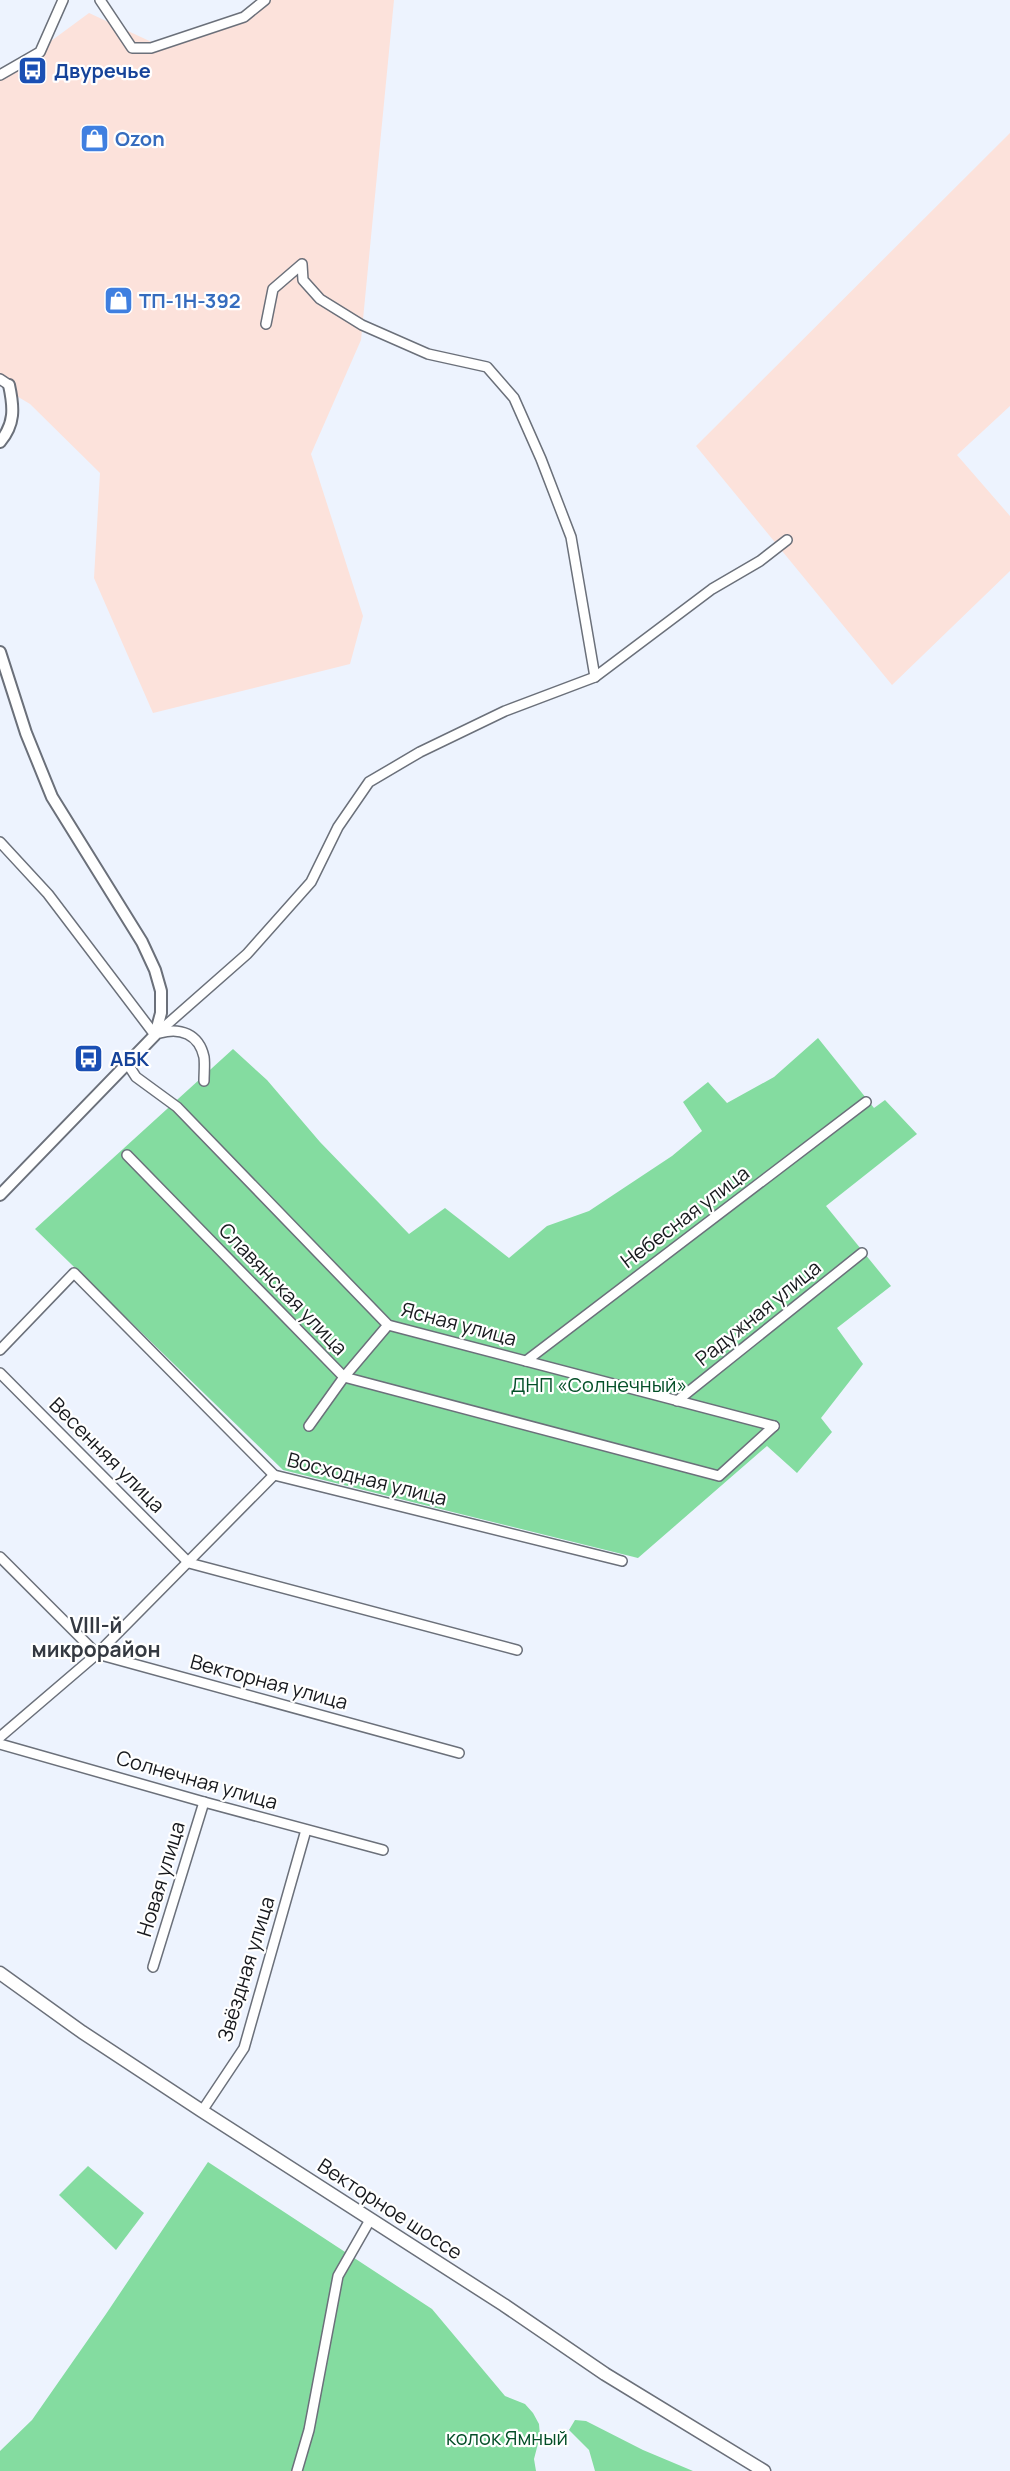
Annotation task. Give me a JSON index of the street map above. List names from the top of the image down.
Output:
{
  "streets": {
    "main road": ["Векторное шоссе"],
    "street": [
      "Небесная улица",
      "Славянская улица",
      "Радужная улица",
      "Ясная улица",
      "Весенняя улица",
      "Восходная улица",
      "Векторная улица",
      "Солнечная улица",
      "Новая улица",
      "Звёздная улица"
    ]
  },
  "crossings": [
    ["Небесная улица", "Ясная улица"],
    ["Славянская улица", "Ясная улица"],
    ["Радужная улица", "Ясная улица"],
    ["Солнечная улица", "Новая улица"],
    ["Солнечная улица", "Звёздная улица"],
    ["Звёздная улица", "Векторное шоссе"]
  ],
  "districts": ["VIII-й микрорайон"],
  "parks": ["ДНП «Солнечный»", "колок Ямный"],
  "places": {
    "bus stop": ["Двуречье", "АБК"],
    "shop": ["Ozon", "ТП-1Н-392"]
  }
}
